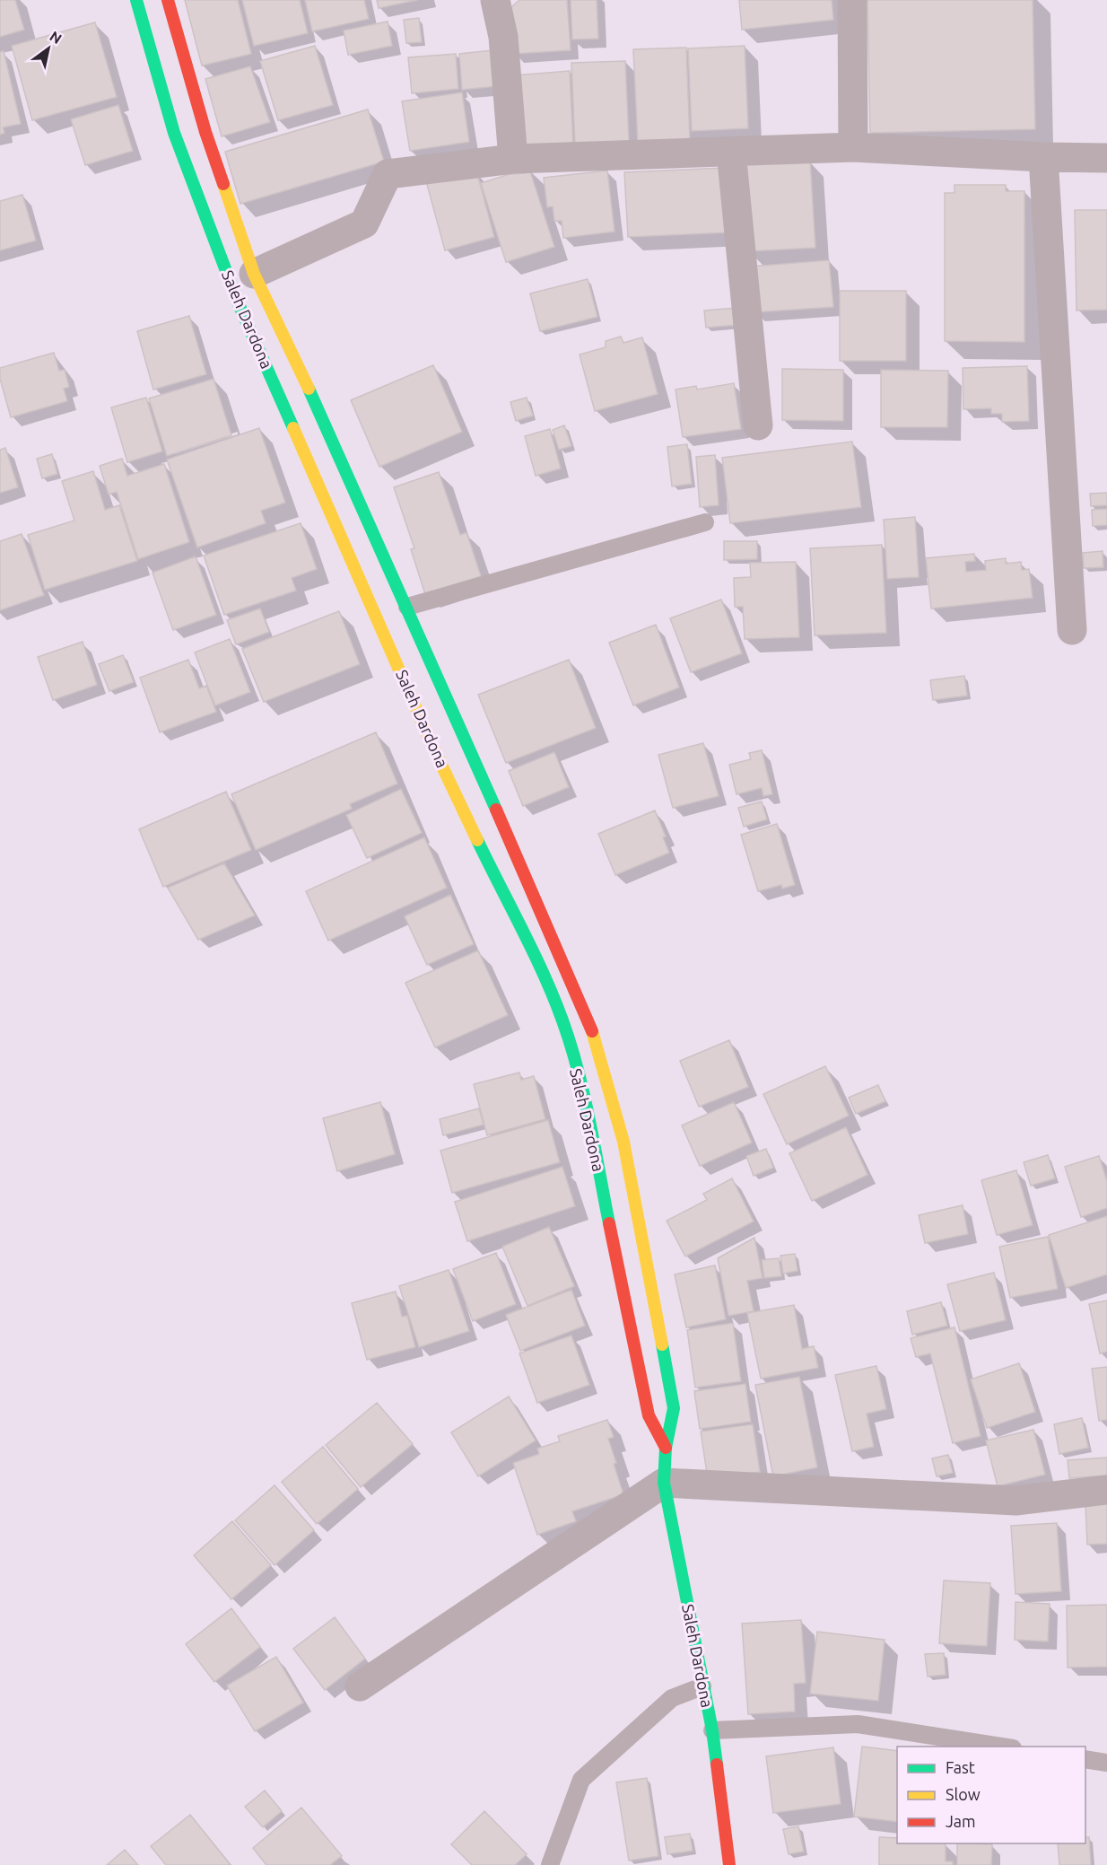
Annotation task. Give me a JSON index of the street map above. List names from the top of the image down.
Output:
{
  "streets": {
    "street": ["Saleh Dardona"]
  },
  "legend": ["Fast", "Slow", "Jam"],
  "north": "top right"
}
